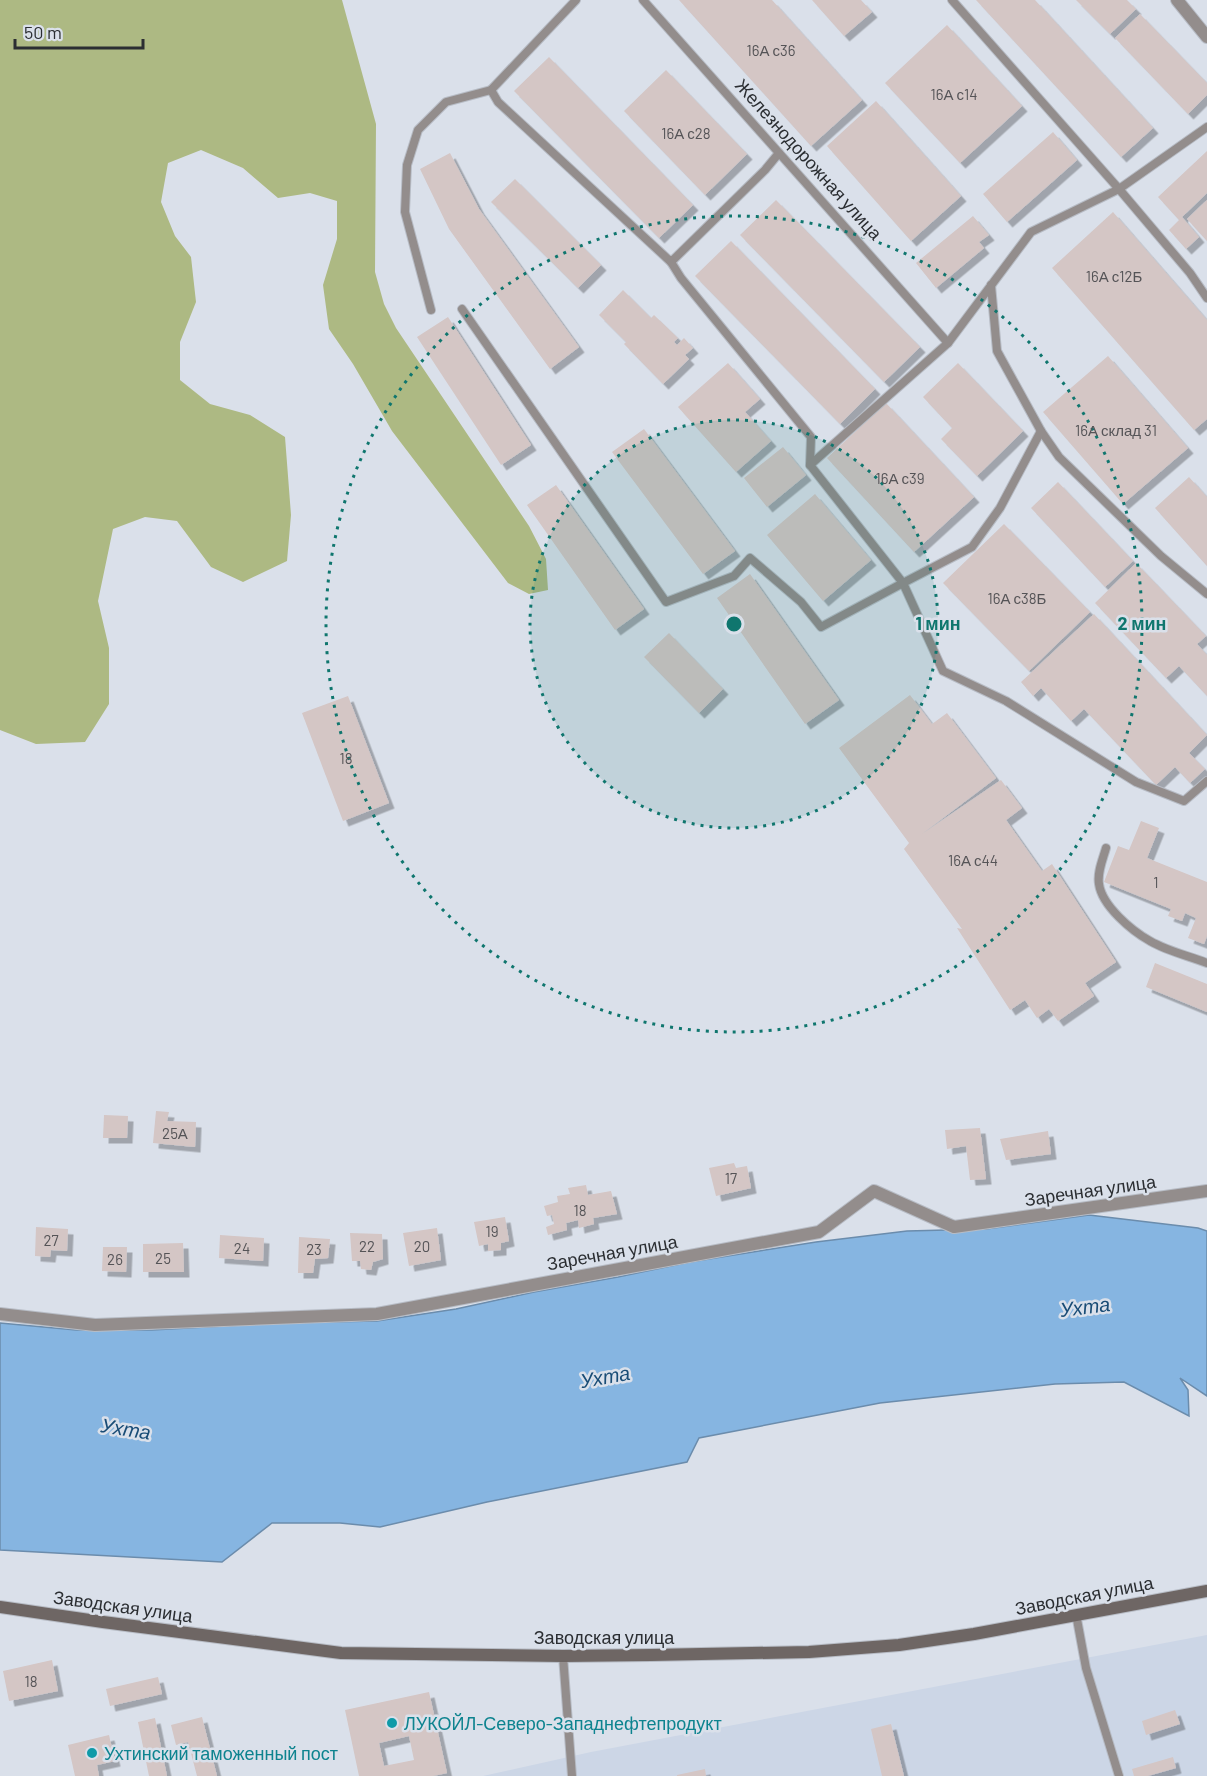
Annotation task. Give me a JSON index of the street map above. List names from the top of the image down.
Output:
{
  "streets": {
    "street": ["Заречная улица", "Заводская улица"],
    "lane": ["Железнодорожная улица"]
  },
  "water": ["Ухта"],
  "places": ["ЛУКОЙЛ-Северо-Западнефтепродукт", "Ухтинский таможенный пост"],
  "house_numbers": [
    "16А с36",
    "16А с14",
    "16А с28",
    "16А с12Б",
    "16А склад 31",
    "16А с39",
    "16А с38Б",
    "18",
    "16А с44",
    "1",
    "25А",
    "17",
    "18",
    "19",
    "27",
    "22",
    "20",
    "24",
    "23",
    "25",
    "26",
    "18"
  ],
  "scale_bar": "50 m",
  "rings": ["1 мин", "2 мин"]
}
